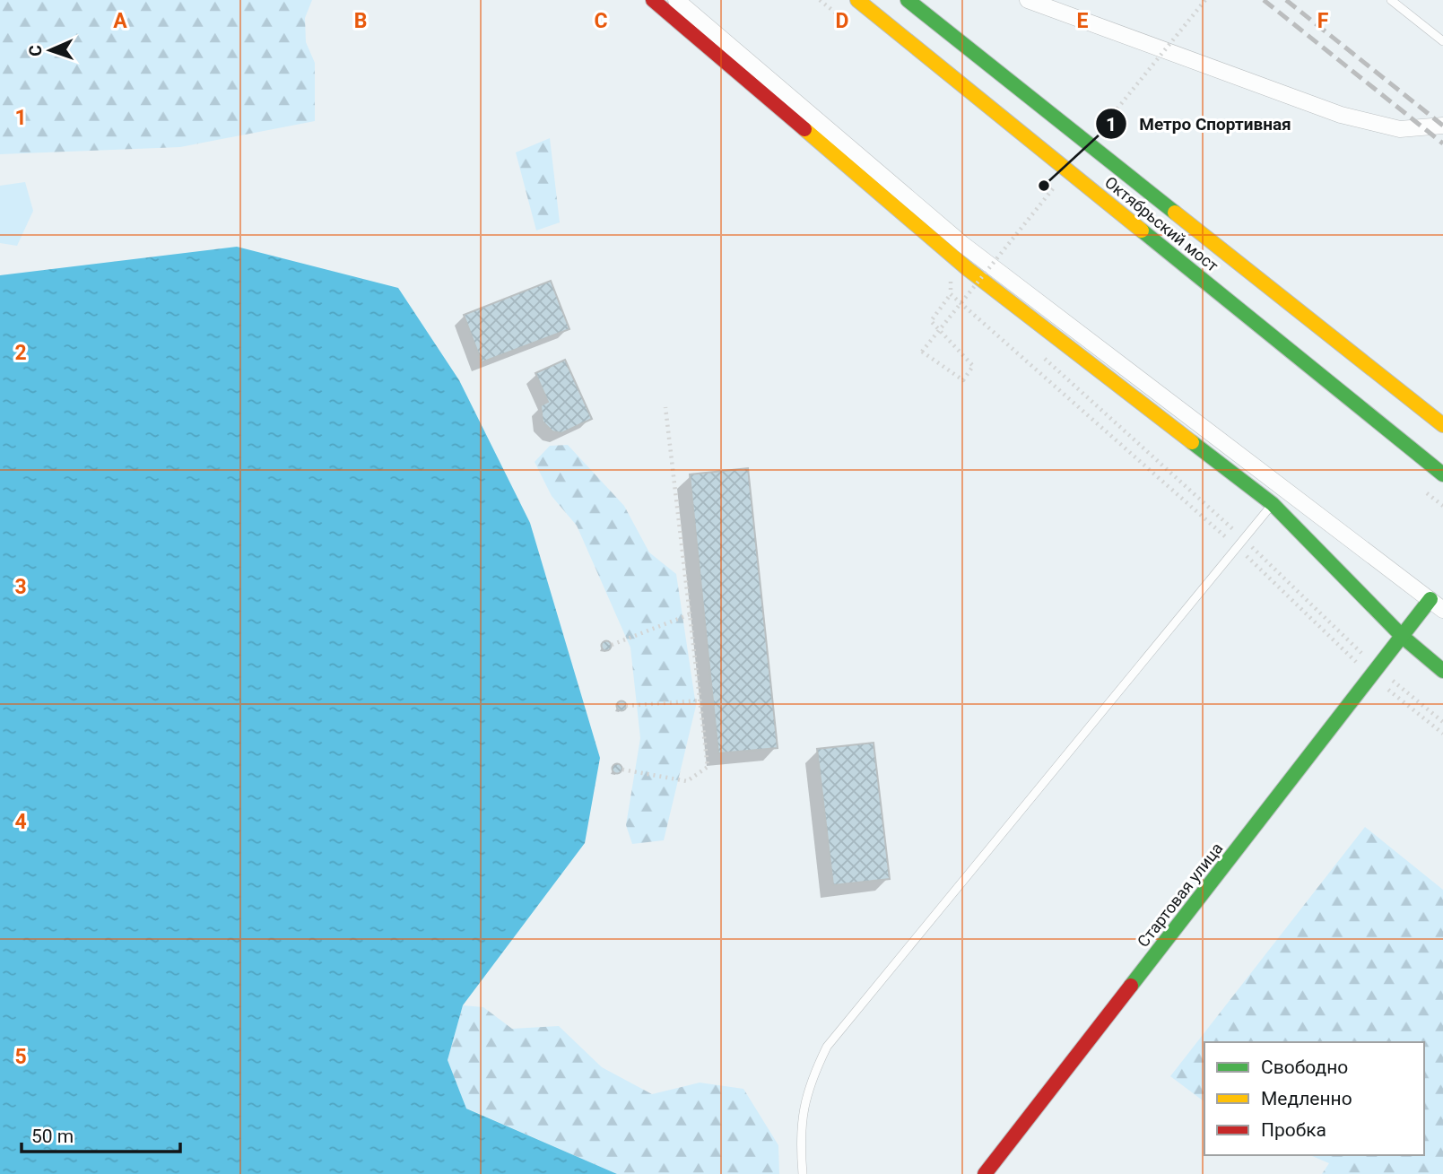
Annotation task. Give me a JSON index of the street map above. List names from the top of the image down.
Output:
{
  "streets": {
    "street": ["Октябрьский мост", "Стартовая улица"]
  },
  "places": ["Метро Спортивная"],
  "legend": ["Свободно", "Медленно", "Пробка"],
  "scale_bar": "50 m",
  "north": "left",
  "grid": {
    "columns": [
      "A",
      "B",
      "C",
      "D",
      "E",
      "F"
    ],
    "rows": [
      "1",
      "2",
      "3",
      "4",
      "5"
    ]
  }
}
